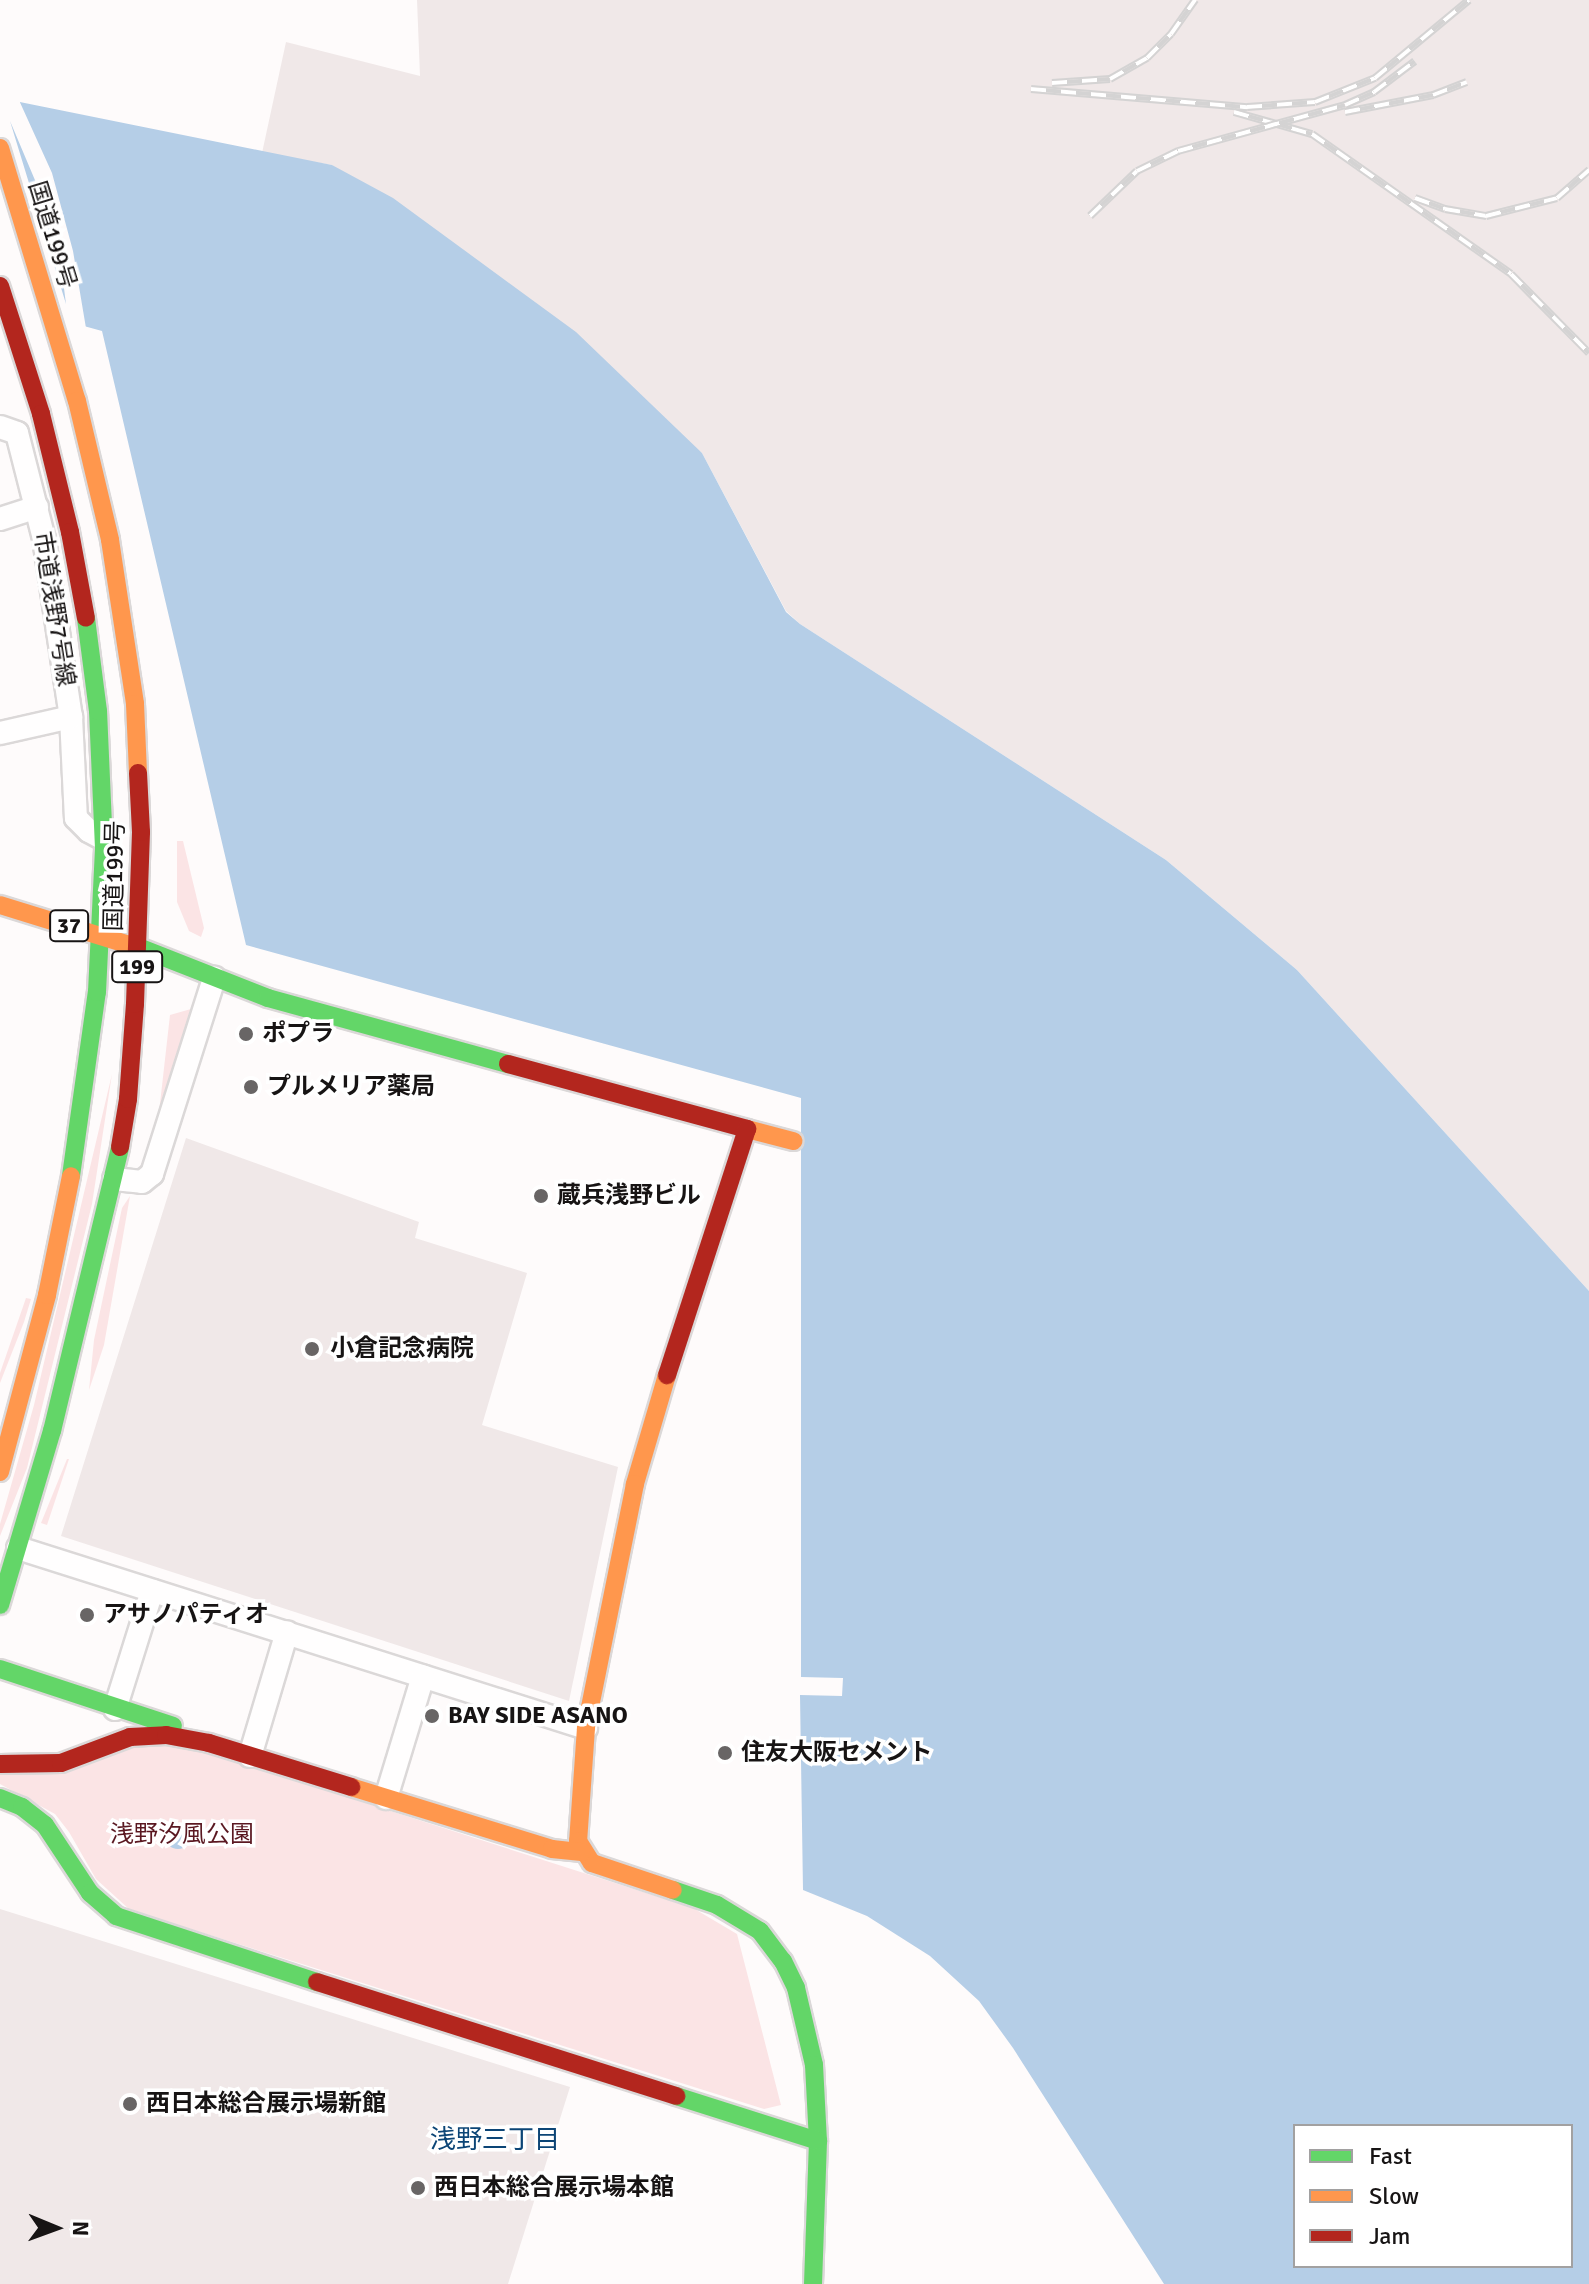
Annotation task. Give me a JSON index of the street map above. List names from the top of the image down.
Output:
{
  "streets": {
    "main road": ["国道199号", "37", "199"],
    "street": ["市道浅野7号線"]
  },
  "crossings": [
    ["国道199号", "37"]
  ],
  "districts": ["浅野三丁目"],
  "parks": ["浅野汐風公園"],
  "places": [
    "ポプラ",
    "プルメリア薬局",
    "蔵兵浅野ビル",
    "小倉記念病院",
    "アサノパティオ",
    "BAY SIDE ASANO",
    "住友大阪セメント",
    "西日本総合展示場新館",
    "西日本総合展示場本館"
  ],
  "legend": ["Fast", "Slow", "Jam"],
  "north": "right"
}
